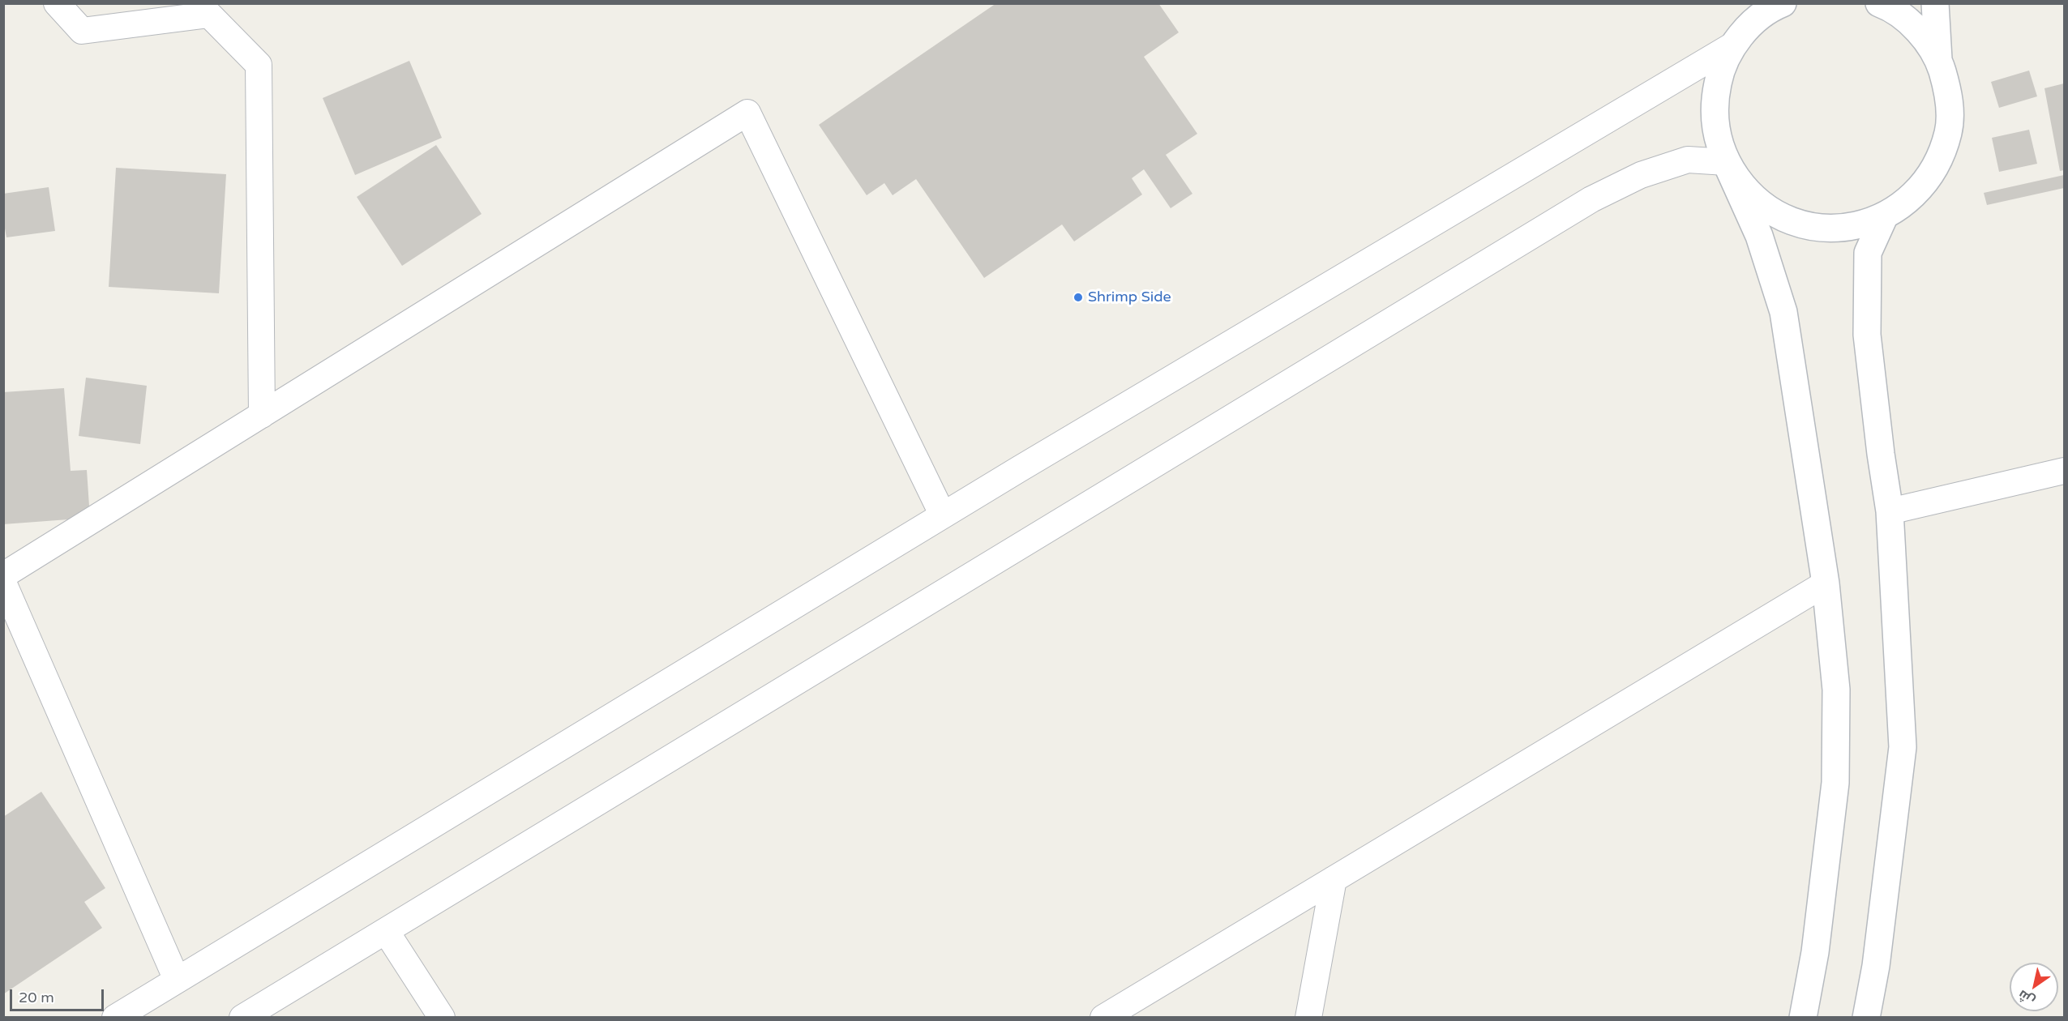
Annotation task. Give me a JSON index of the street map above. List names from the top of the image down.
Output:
{
  "places": ["Shrimp Side"],
  "scale_bar": "20 m",
  "north": "bottom left"
}
